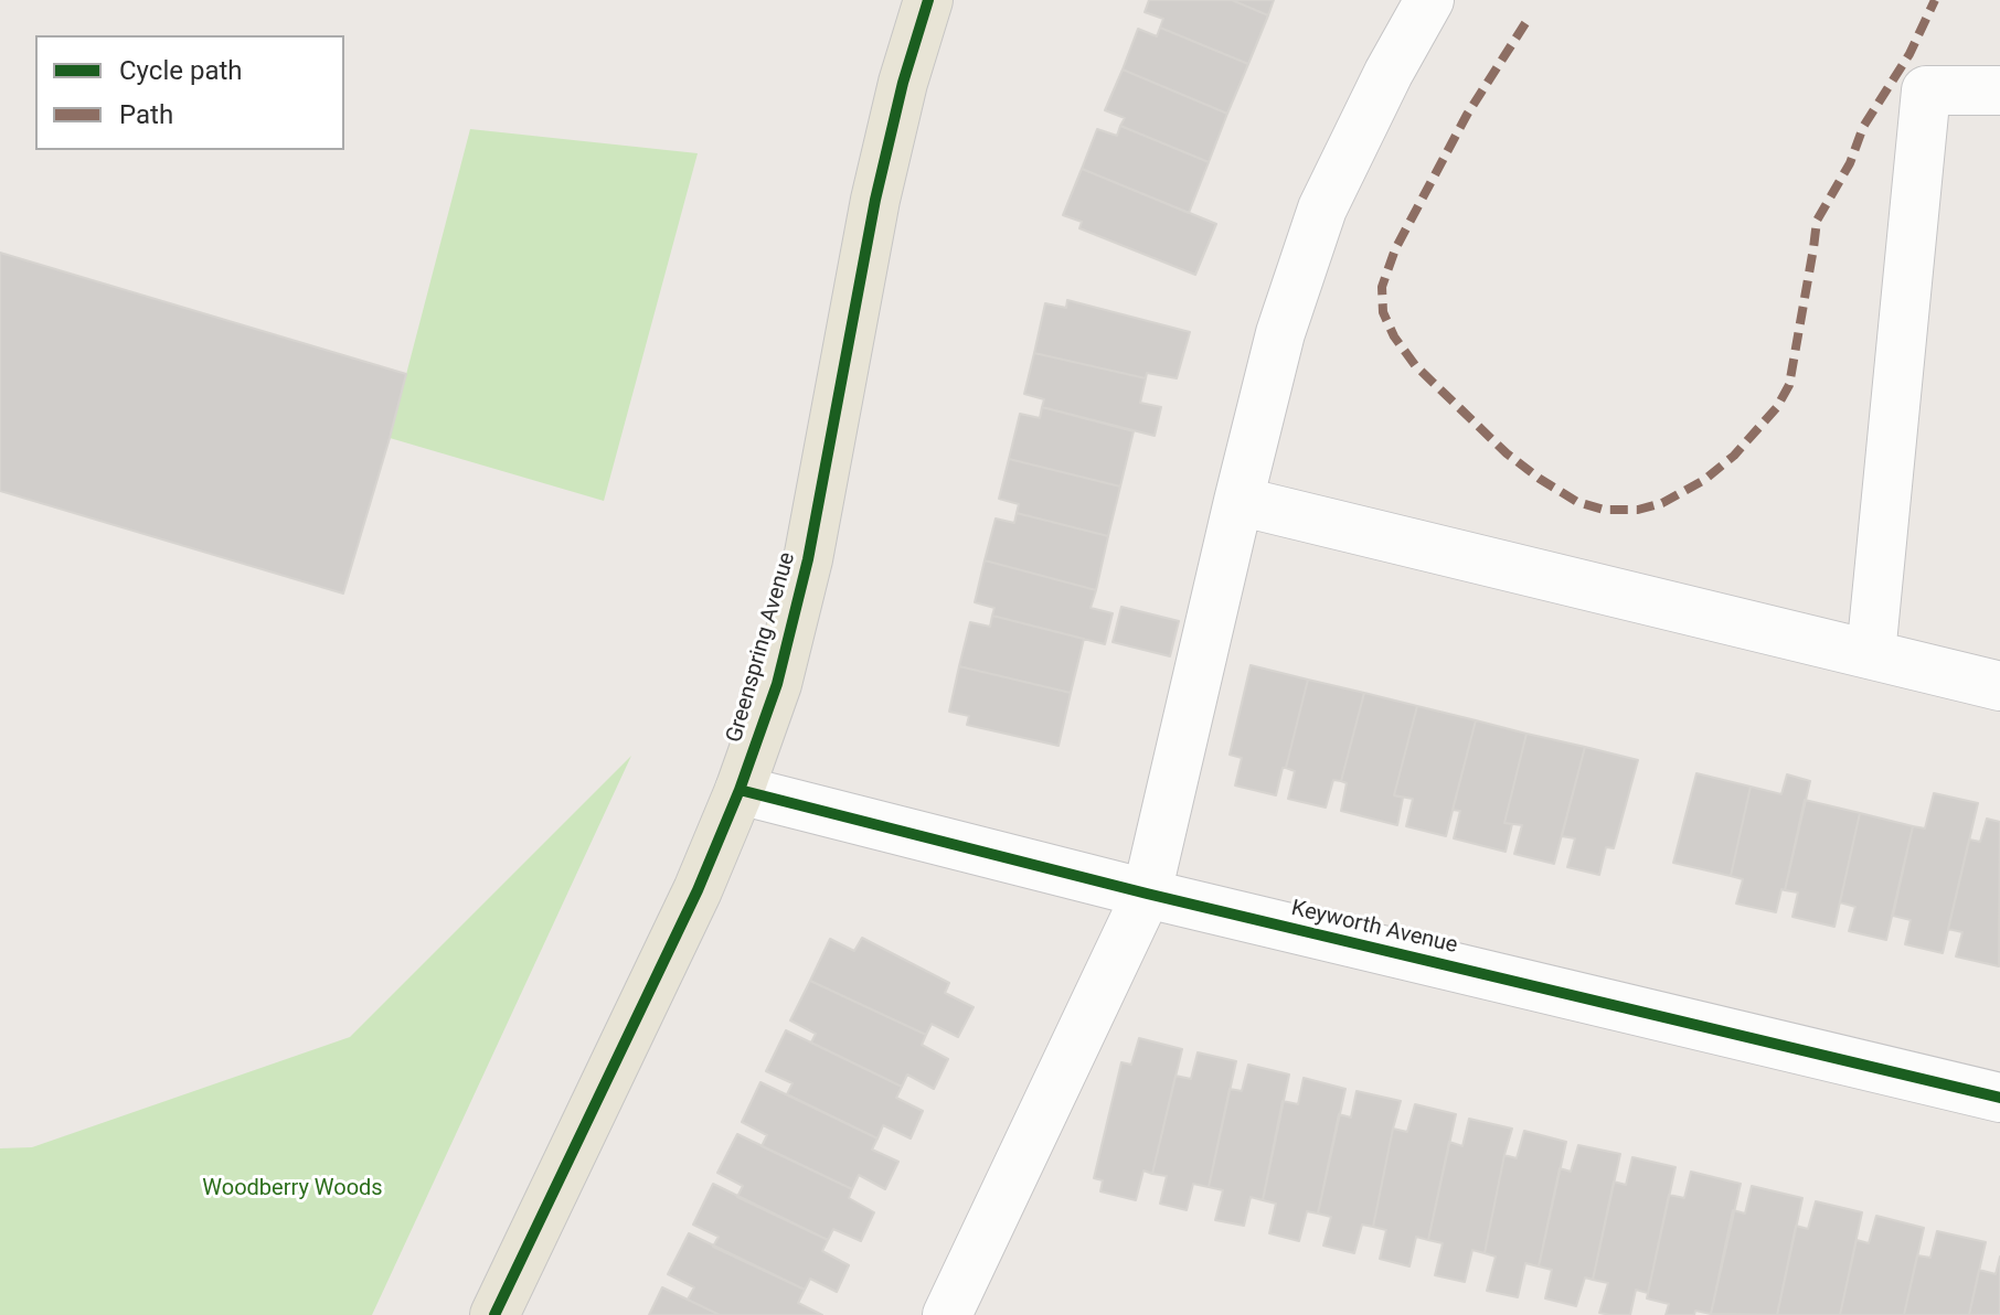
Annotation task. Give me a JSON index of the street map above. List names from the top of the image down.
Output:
{
  "streets": {
    "main road": ["Greenspring Avenue"],
    "street": ["Keyworth Avenue"]
  },
  "crossings": [
    ["Greenspring Avenue", "Keyworth Avenue"]
  ],
  "parks": ["Woodberry Woods"],
  "legend": ["Cycle path", "Path"]
}
